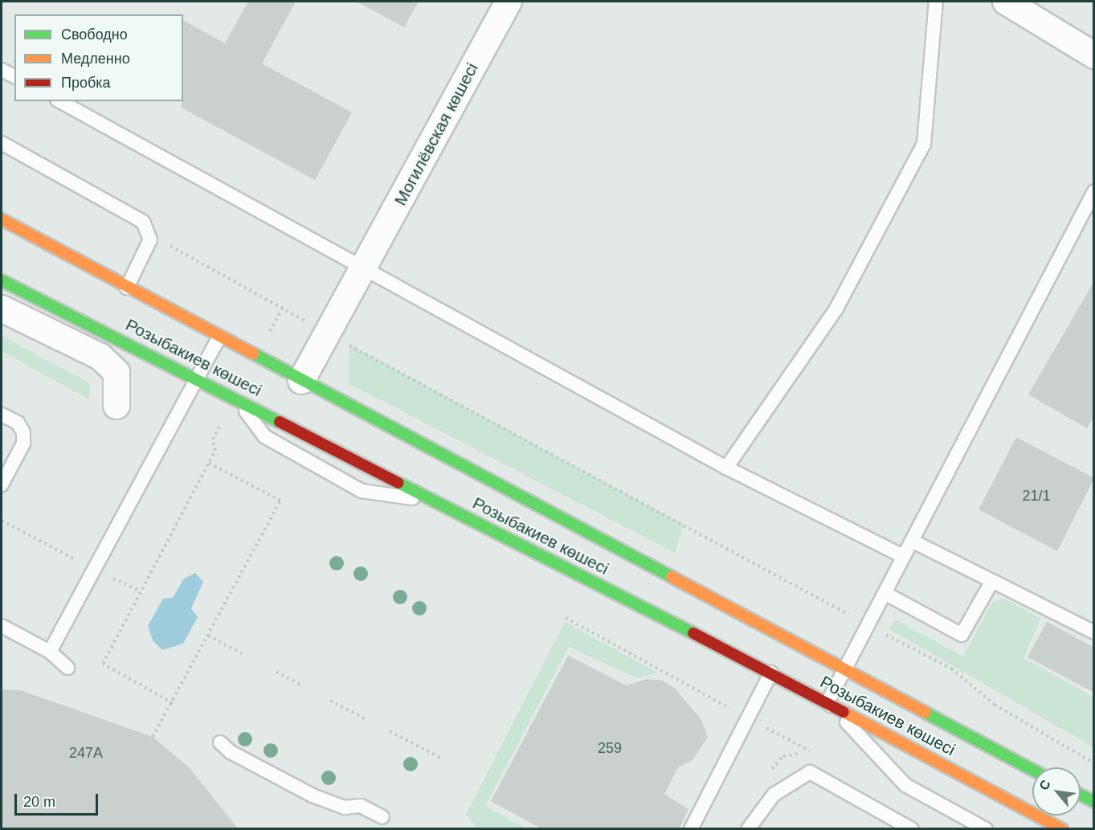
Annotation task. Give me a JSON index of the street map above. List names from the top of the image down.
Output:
{
  "streets": {
    "main road": ["Розыбакиев көшесі"],
    "street": ["Могилёвская көшесі"]
  },
  "crossings": [
    ["Могилёвская көшесі", "Розыбакиев көшесі"]
  ],
  "house_numbers": ["21/1", "259", "247А"],
  "legend": ["Свободно", "Медленно", "Пробка"],
  "scale_bar": "20 m",
  "north": "top left"
}
